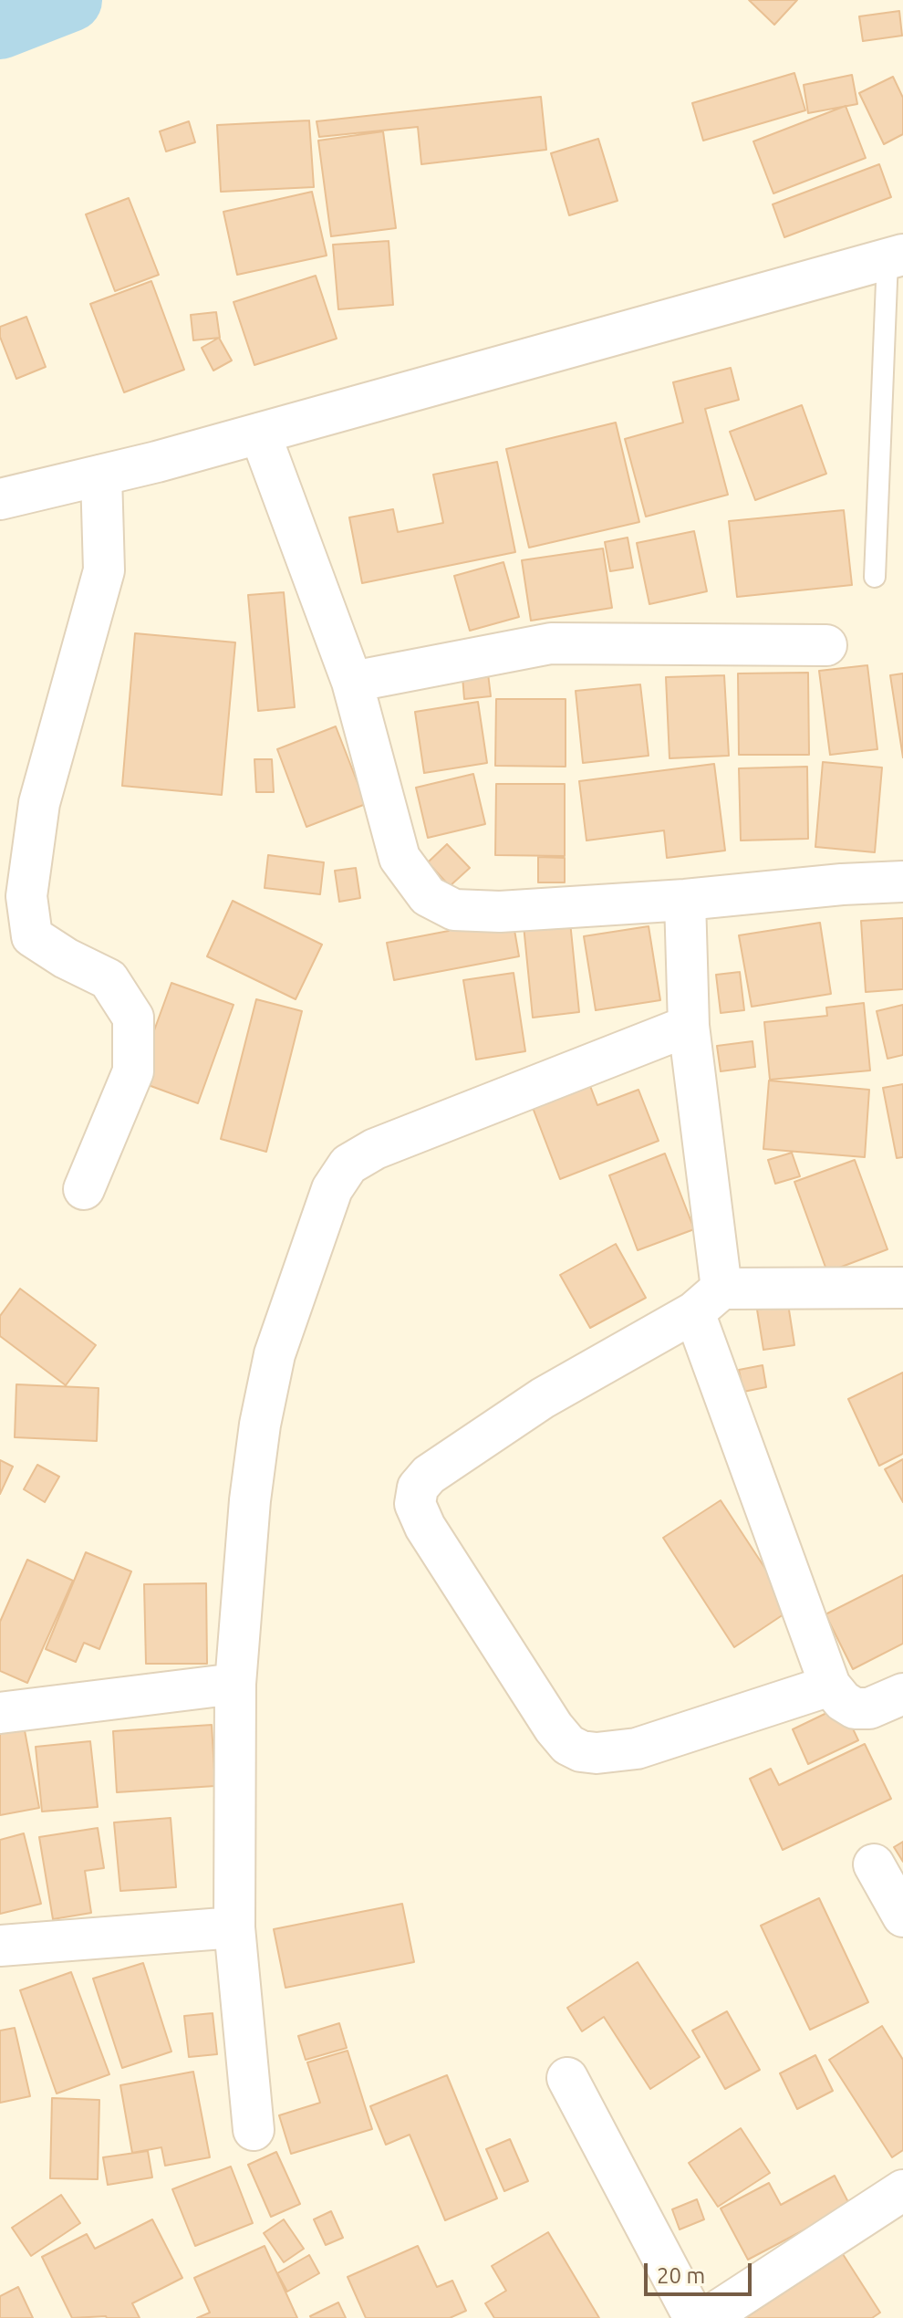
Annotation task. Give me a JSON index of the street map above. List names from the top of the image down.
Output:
{
  "scale_bar": "20 m"
}
